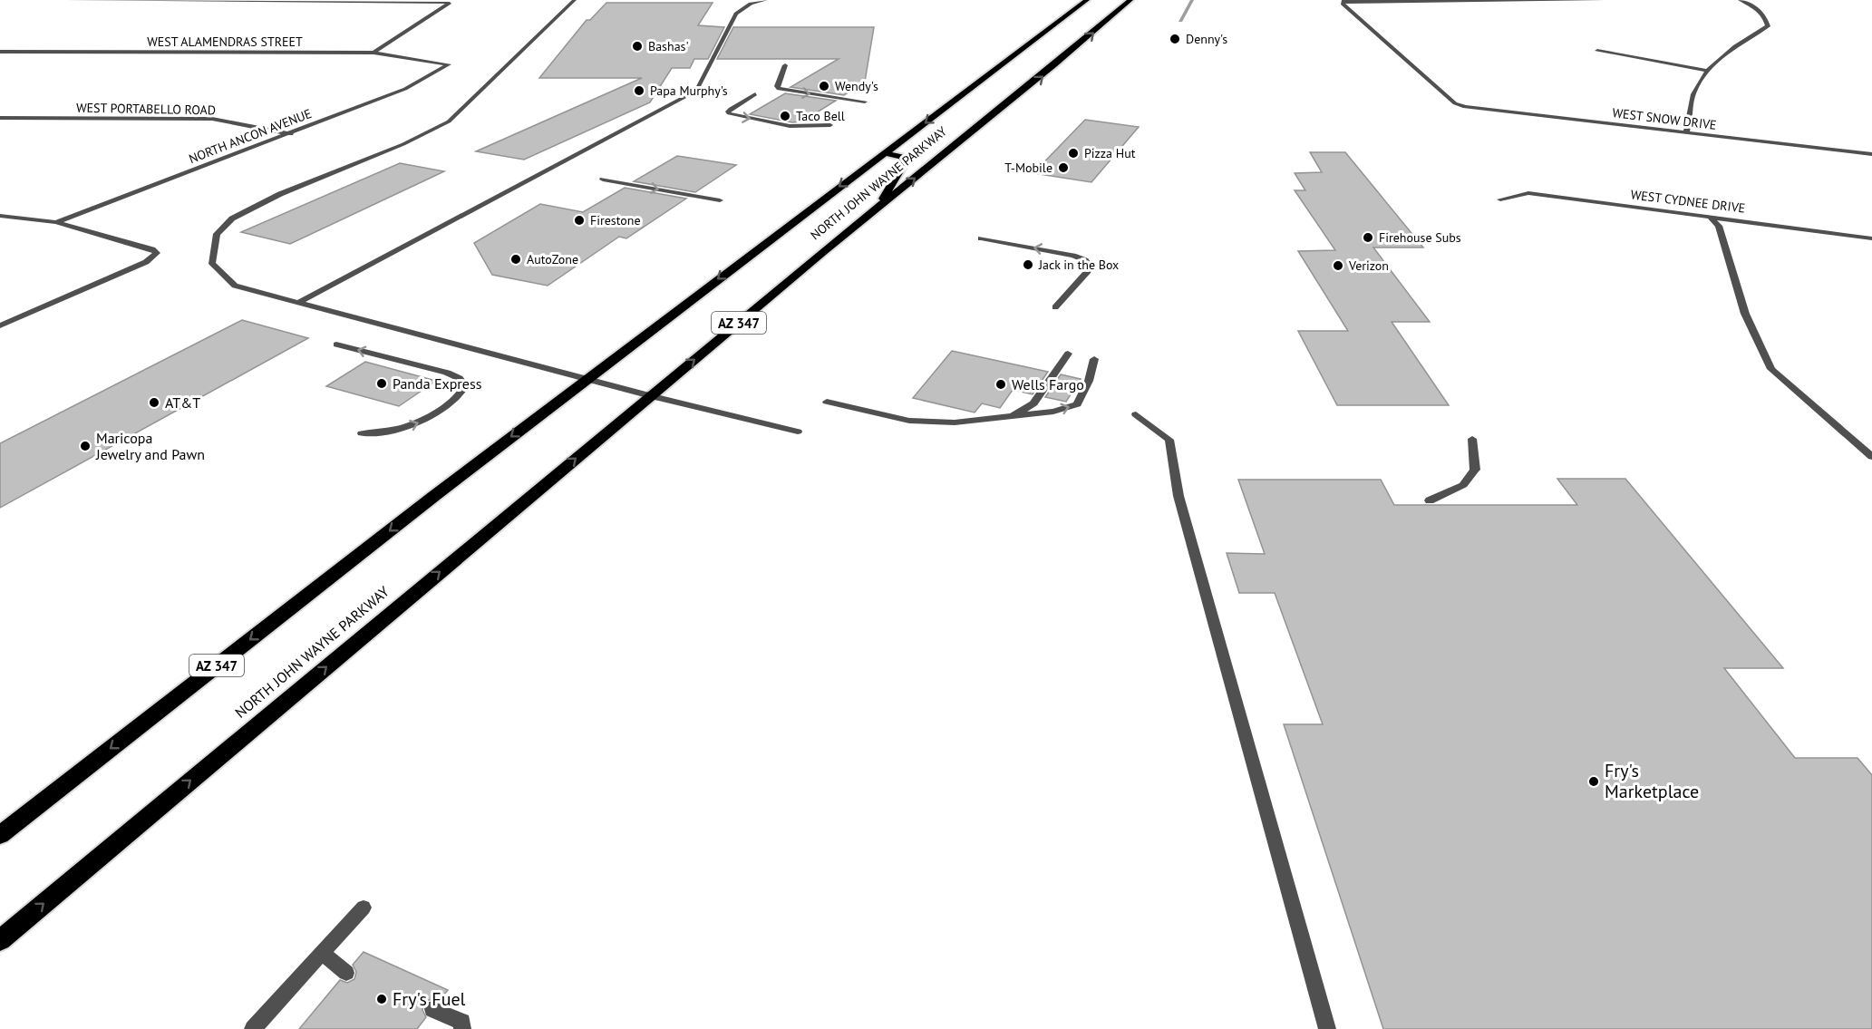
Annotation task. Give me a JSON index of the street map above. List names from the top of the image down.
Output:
{
  "streets": {
    "highway": ["NORTH JOHN WAYNE PARKWAY", "AZ 347"],
    "street": [
      "WEST ALAMENDRAS STREET",
      "WEST PORTABELLO ROAD",
      "WEST SNOW DRIVE",
      "NORTH ANCON AVENUE",
      "WEST CYDNEE DRIVE"
    ]
  },
  "crossings": [
    ["WEST ALAMENDRAS STREET", "NORTH ANCON AVENUE"],
    ["WEST PORTABELLO ROAD", "NORTH ANCON AVENUE"]
  ],
  "places": [
    "Denny's",
    "Bashas'",
    "Wendy's",
    "Papa Murphy's",
    "Taco Bell",
    "Pizza Hut",
    "T-Mobile",
    "Firestone",
    "Firehouse Subs",
    "AutoZone",
    "Jack in the Box",
    "Verizon",
    "Panda Express",
    "Wells Fargo",
    "AT&T",
    "Maricopa Jewelry and Pawn",
    "Fry's Marketplace",
    "Fry's Fuel"
  ]
}
